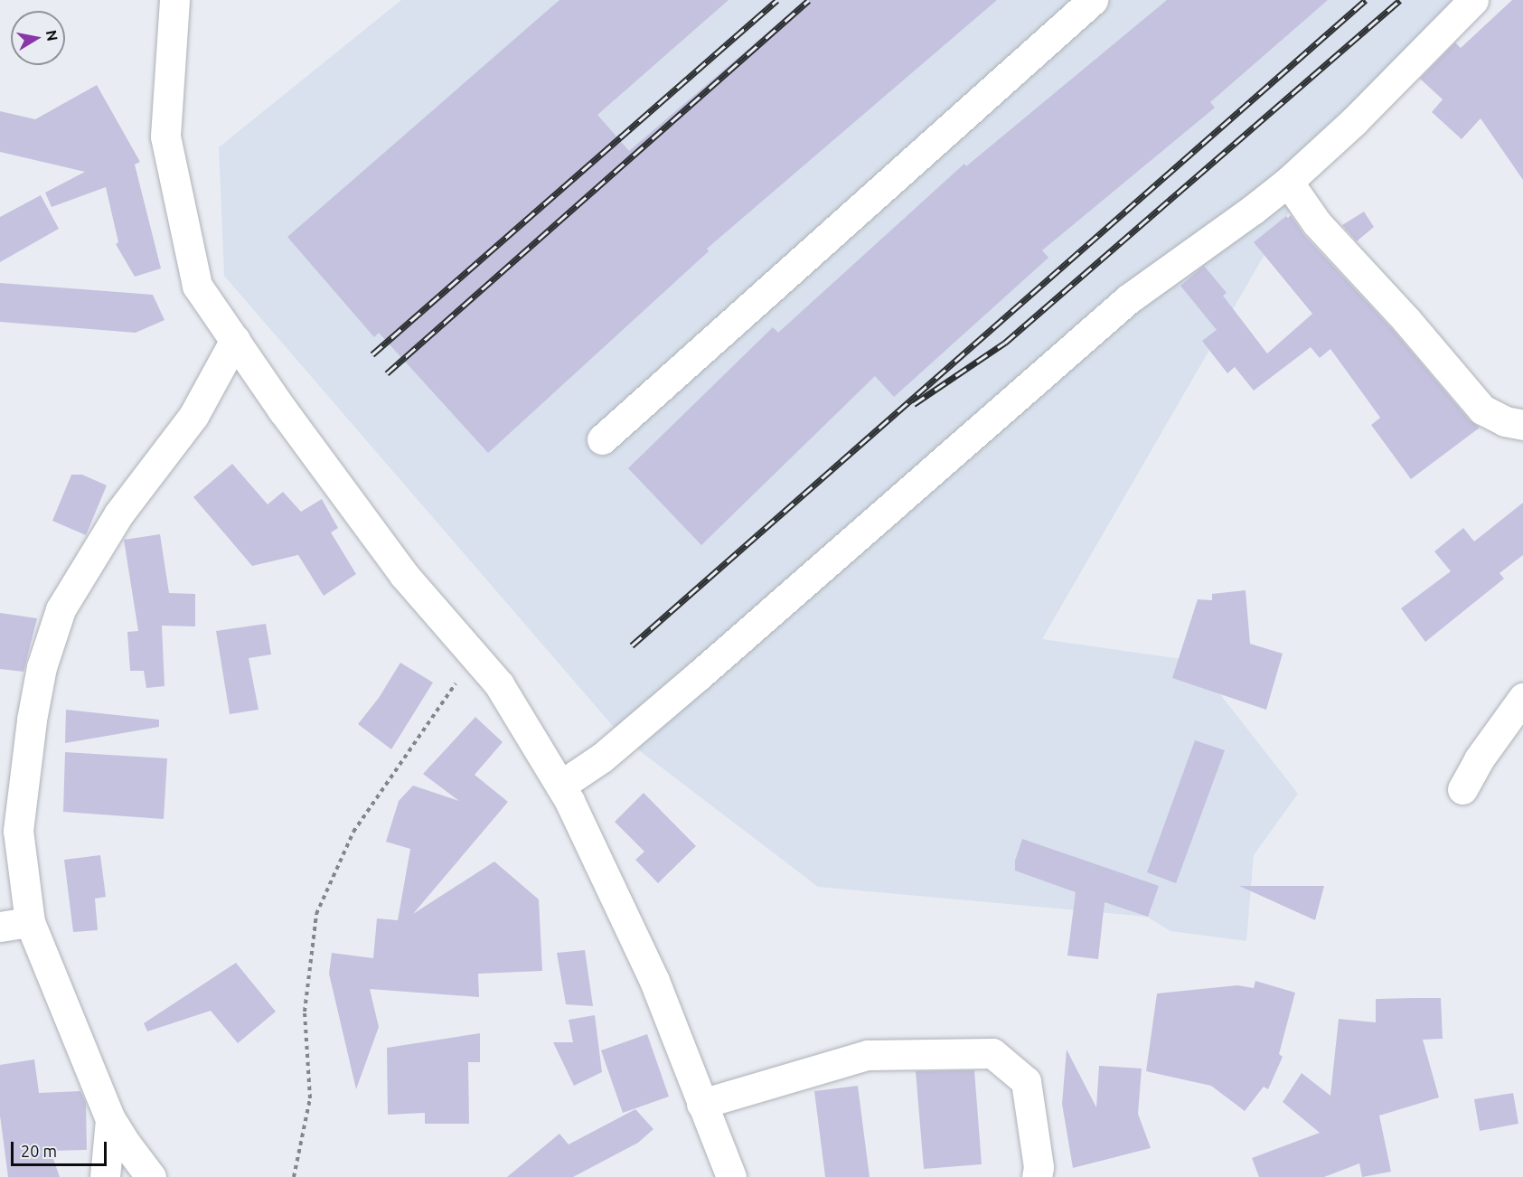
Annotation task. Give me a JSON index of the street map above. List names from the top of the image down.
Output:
{
  "scale_bar": "20 m",
  "north": "right"
}
